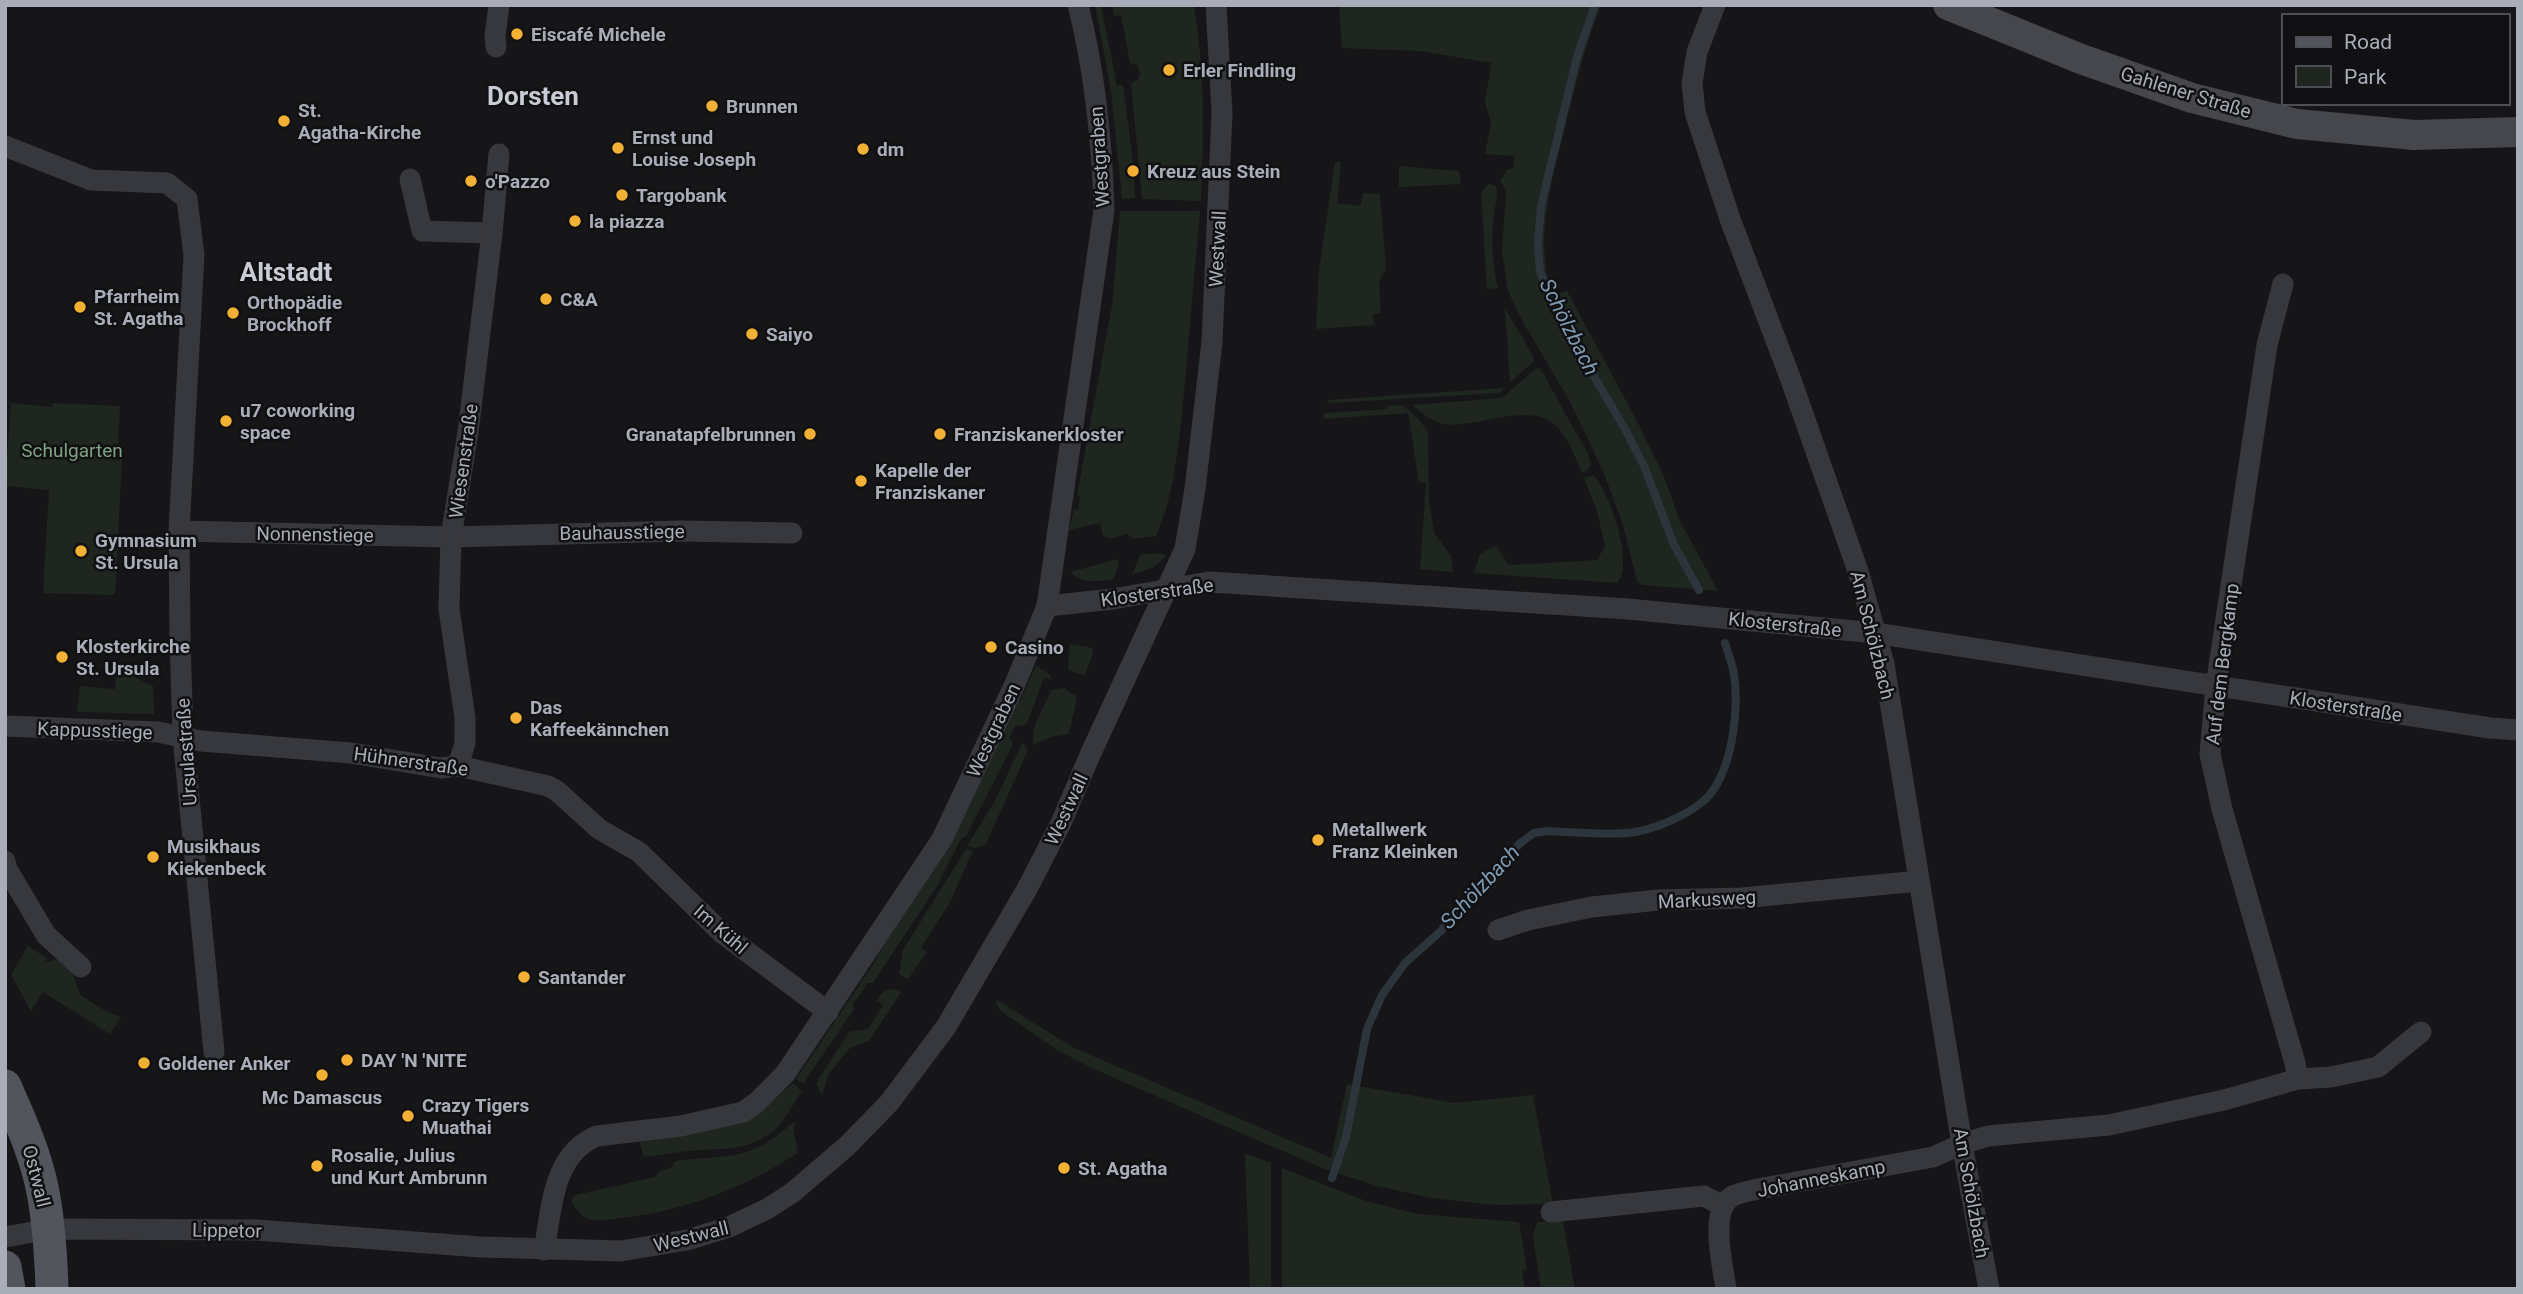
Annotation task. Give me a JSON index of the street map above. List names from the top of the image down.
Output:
{
  "streets": {
    "main road": ["Gahlener Straße", "Ostwall"],
    "street": [
      "Westgraben",
      "Westwall",
      "Wiesenstraße",
      "Bauhausstiege",
      "Nonnenstiege",
      "Klosterstraße",
      "Am Schölzbach",
      "Auf dem Bergkamp",
      "Kappusstiege",
      "Ursulastraße",
      "Hühnerstraße",
      "Markusweg",
      "Im Kühl",
      "Johanneskamp",
      "Lippetor"
    ]
  },
  "crossings": [
    ["Westgraben", "Westwall"],
    ["Westgraben", "Klosterstraße"],
    ["Westgraben", "Im Kühl"],
    ["Westwall", "Klosterstraße"],
    ["Westwall", "Lippetor"],
    ["Wiesenstraße", "Bauhausstiege"],
    ["Wiesenstraße", "Nonnenstiege"],
    ["Wiesenstraße", "Hühnerstraße"],
    ["Bauhausstiege", "Nonnenstiege"],
    ["Nonnenstiege", "Ursulastraße"],
    ["Klosterstraße", "Am Schölzbach"],
    ["Klosterstraße", "Auf dem Bergkamp"],
    ["Am Schölzbach", "Markusweg"],
    ["Am Schölzbach", "Johanneskamp"],
    ["Kappusstiege", "Ursulastraße"],
    ["Kappusstiege", "Hühnerstraße"],
    ["Ursulastraße", "Hühnerstraße"],
    ["Hühnerstraße", "Im Kühl"],
    ["Ostwall", "Lippetor"]
  ],
  "districts": ["Dorsten", "Altstadt"],
  "water": ["Schölzbach"],
  "parks": ["Schulgarten"],
  "places": [
    "Eiscafé Michele",
    "Erler Findling",
    "Brunnen",
    "St. Agatha-Kirche",
    "Ernst und Louise Joseph",
    "dm",
    "Kreuz aus Stein",
    "o'Pazzo",
    "Targobank",
    "la piazza",
    "C&A",
    "Pfarrheim St. Agatha",
    "Orthopädie Brockhoff",
    "Saiyo",
    "u7 coworking space",
    "Granatapfelbrunnen",
    "Franziskanerkloster",
    "Kapelle der Franziskaner",
    "Gymnasium St. Ursula",
    "Casino",
    "Klosterkirche St. Ursula",
    "Das Kaffeekännchen",
    "Metallwerk Franz Kleinken",
    "Musikhaus Kiekenbeck",
    "Santander",
    "DAY 'N 'NITE",
    "Goldener Anker",
    "Mc Damascus",
    "Crazy Tigers Muathai",
    "Rosalie, Julius und Kurt Ambrunn",
    "St. Agatha"
  ],
  "legend": ["Road", "Park"]
}
